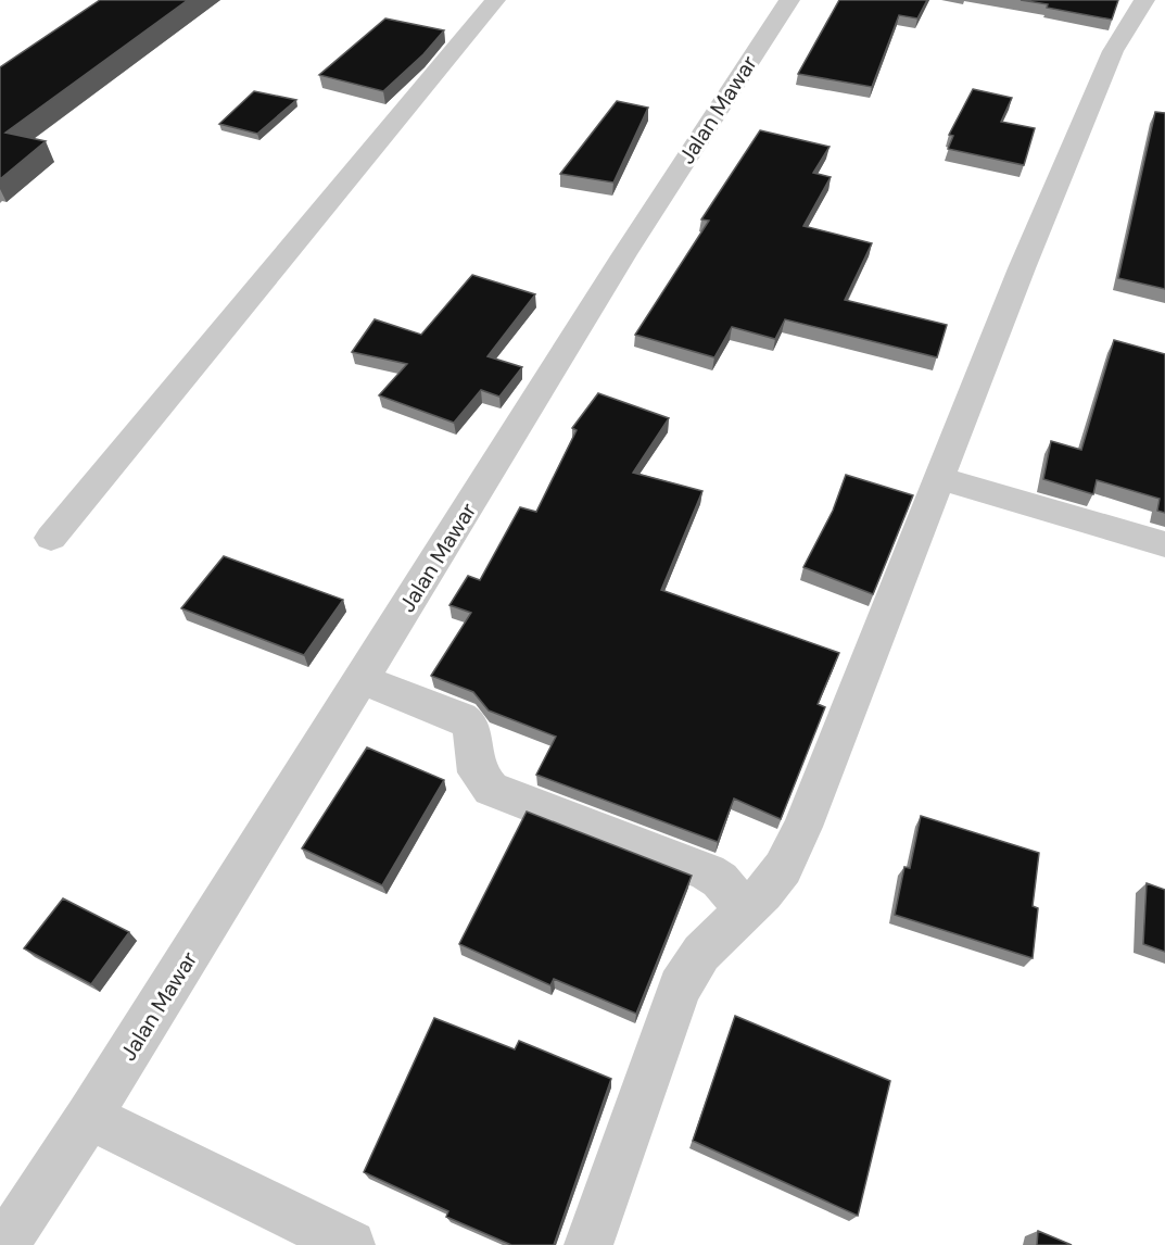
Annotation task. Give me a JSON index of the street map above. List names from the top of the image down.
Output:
{
  "streets": {
    "street": ["Jalan Mawar"]
  }
}
